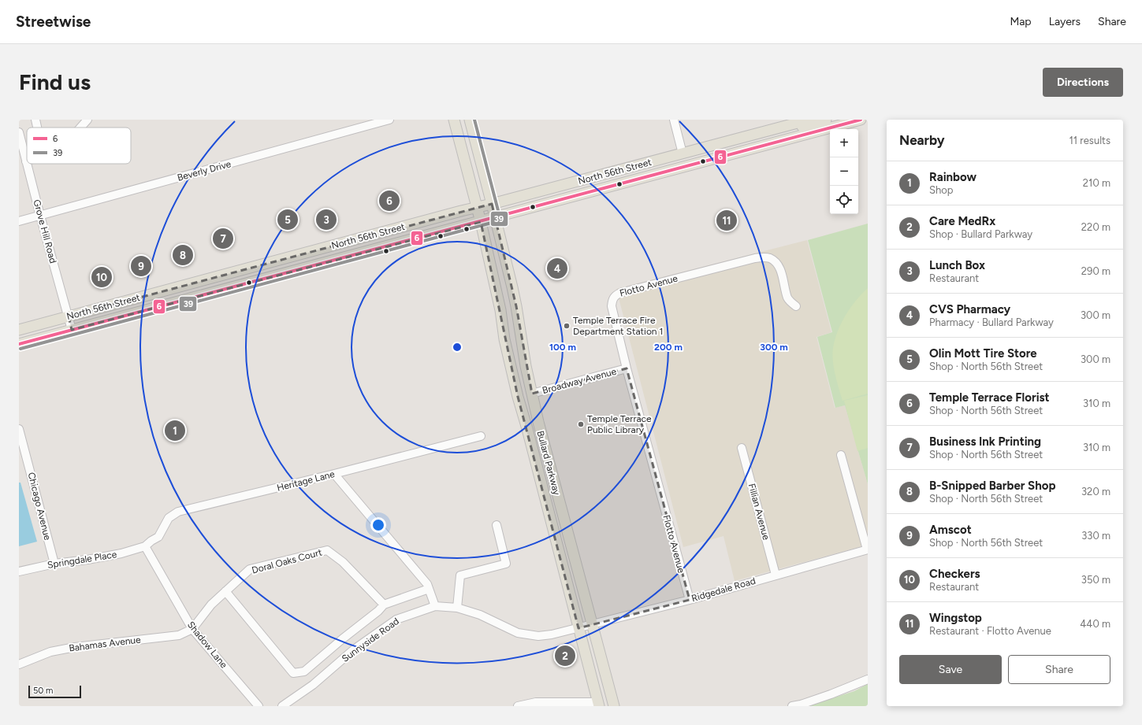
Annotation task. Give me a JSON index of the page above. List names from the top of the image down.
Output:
{
  "streets": {
    "main road": ["North 56th Street", "Bullard Parkway"],
    "street": [
      "Beverly Drive",
      "Grove Hill Road",
      "Flotto Avenue",
      "Broadway Avenue",
      "Heritage Lane",
      "Chicago Avenue",
      "Fillian Avenue",
      "Springdale Place",
      "Doral Oaks Court",
      "Ridgedale Road",
      "Sunnyside Road",
      "Bahamas Avenue",
      "Shadow Lane"
    ]
  },
  "crossings": [
    ["Beverly Drive", "Grove Hill Road"],
    ["North 56th Street", "Grove Hill Road"],
    ["North 56th Street", "Bullard Parkway"],
    ["Flotto Avenue", "Broadway Avenue"],
    ["Flotto Avenue", "Ridgedale Road"],
    ["Broadway Avenue", "Bullard Parkway"],
    ["Bullard Parkway", "Ridgedale Road"],
    ["Bullard Parkway", "Sunnyside Road"],
    ["Heritage Lane", "Springdale Place"],
    ["Heritage Lane", "Shadow Lane"],
    ["Chicago Avenue", "Springdale Place"],
    ["Fillian Avenue", "Ridgedale Road"],
    ["Springdale Place", "Shadow Lane"],
    ["Doral Oaks Court", "Bahamas Avenue"],
    ["Doral Oaks Court", "Shadow Lane"],
    ["Ridgedale Road", "Sunnyside Road"],
    ["Bahamas Avenue", "Shadow Lane"]
  ],
  "places": ["Temple Terrace Fire Department Station 1", "Temple Terrace Public Library"],
  "lines": ["transit line 6", "transit line 39"],
  "legend": ["6", "39"],
  "scale_bar": "50 m",
  "page": {
    "header": "Streetwise",
    "nav": ["Map", "Layers", "Share"],
    "buttons": [
      "Directions",
      ["Save", "Share"]
    ],
    "title": "Find us",
    "heading": ["Nearby", "11 results"],
    "map_buttons": ["+", "−"],
    "list": [
      {
        "mark": "1",
        "name": "Rainbow",
        "note": "Shop",
        "value": "210 m"
      },
      {
        "mark": "2",
        "name": "Care MedRx",
        "note": "Shop · Bullard Parkway",
        "value": "220 m"
      },
      {
        "mark": "3",
        "name": "Lunch Box",
        "note": "Restaurant",
        "value": "290 m"
      },
      {
        "mark": "4",
        "name": "CVS Pharmacy",
        "note": "Pharmacy · Bullard Parkway",
        "value": "300 m"
      },
      {
        "mark": "5",
        "name": "Olin Mott Tire Store",
        "note": "Shop · North 56th Street",
        "value": "300 m"
      },
      {
        "mark": "6",
        "name": "Temple Terrace Florist",
        "note": "Shop · North 56th Street",
        "value": "310 m"
      },
      {
        "mark": "7",
        "name": "Business Ink Printing",
        "note": "Shop · North 56th Street",
        "value": "310 m"
      },
      {
        "mark": "8",
        "name": "B-Snipped Barber Shop",
        "note": "Shop · North 56th Street",
        "value": "320 m"
      },
      {
        "mark": "9",
        "name": "Amscot",
        "note": "Shop · North 56th Street",
        "value": "330 m"
      },
      {
        "mark": "10",
        "name": "Checkers",
        "note": "Restaurant",
        "value": "350 m"
      },
      {
        "mark": "11",
        "name": "Wingstop",
        "note": "Restaurant · Flotto Avenue",
        "value": "440 m"
      }
    ],
    "pins": [
      "6",
      "3",
      "5",
      "11",
      "7",
      "8",
      "9",
      "4",
      "10",
      "1",
      "2"
    ],
    "scale": "50 m"
  },
  "rings": ["100 m", "200 m", "300 m"]
}
